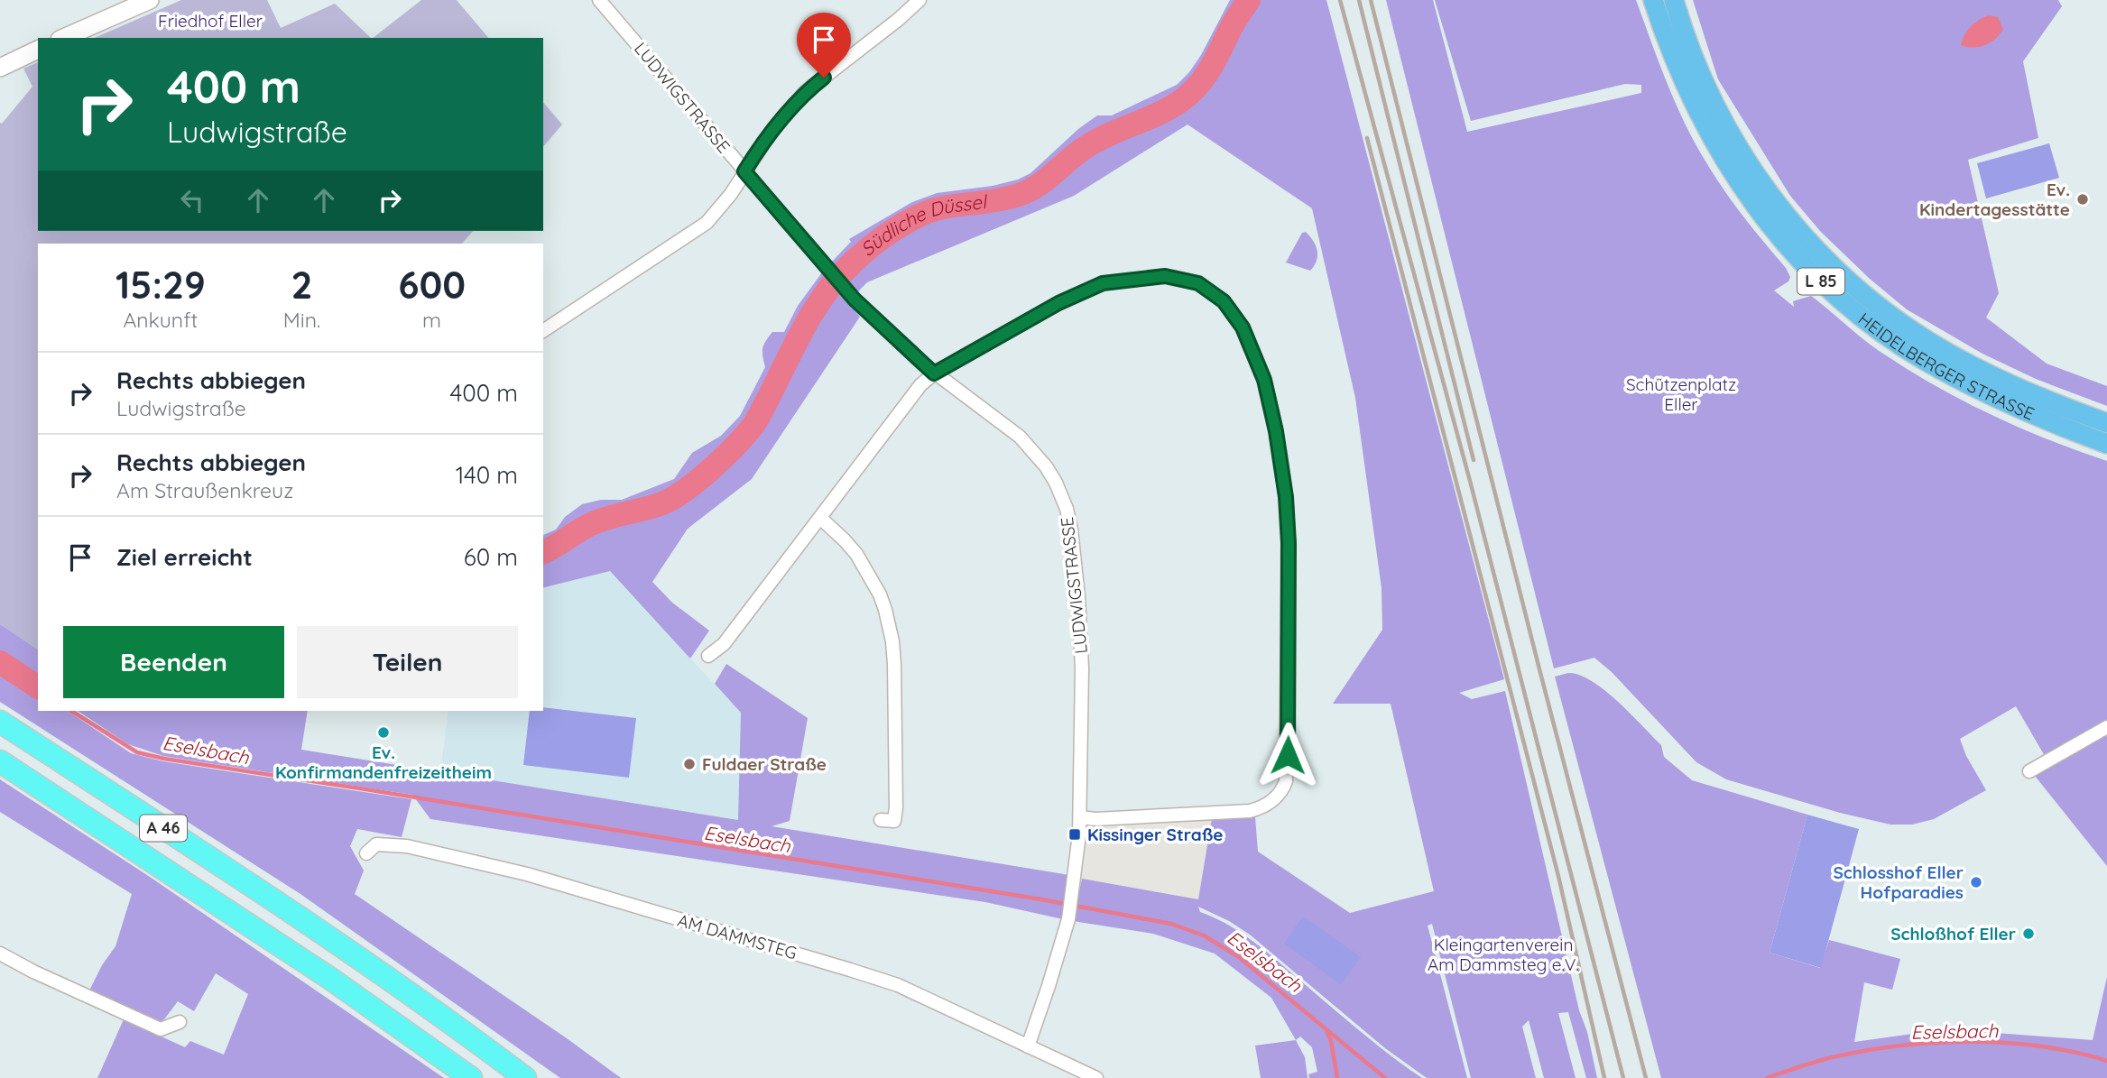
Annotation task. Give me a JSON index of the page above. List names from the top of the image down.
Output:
{
  "streets": {
    "highway": ["A 46"],
    "main road": ["L 85", "HEIDELBERGER STRASSE"],
    "street": ["LUDWIGSTRASSE", "AM DAMMSTEG"]
  },
  "crossings": [
    ["LUDWIGSTRASSE", "AM DAMMSTEG"]
  ],
  "water": ["Südliche Düssel", "Eselsbach"],
  "parks": ["Friedhof Eller", "Schützenplatz Eller", "Kleingartenverein Am Dammsteg e.V."],
  "places": {
    "other": [
      "Ev. Kindertagesstätte",
      "Ev. Konfirmandenfreizeitheim",
      "Fuldaer Straße",
      "Schlosshof Eller Hofparadies",
      "Schloßhof Eller"
    ],
    "transit": ["Kissinger Straße"]
  },
  "page": {
    "turn": ["400 m", "Ludwigstraße"],
    "eta": [
      "15:29",
      "Ankunft",
      "2",
      "Min.",
      "600",
      "m"
    ],
    "list": [
      {
        "name": "Rechts abbiegen",
        "note": "Ludwigstraße",
        "value": "400 m"
      },
      {
        "name": "Rechts abbiegen",
        "note": "Am Straußenkreuz",
        "value": "140 m"
      },
      {
        "name": "Ziel erreicht",
        "value": "60 m"
      }
    ],
    "buttons": ["Beenden", "Teilen"]
  }
}
